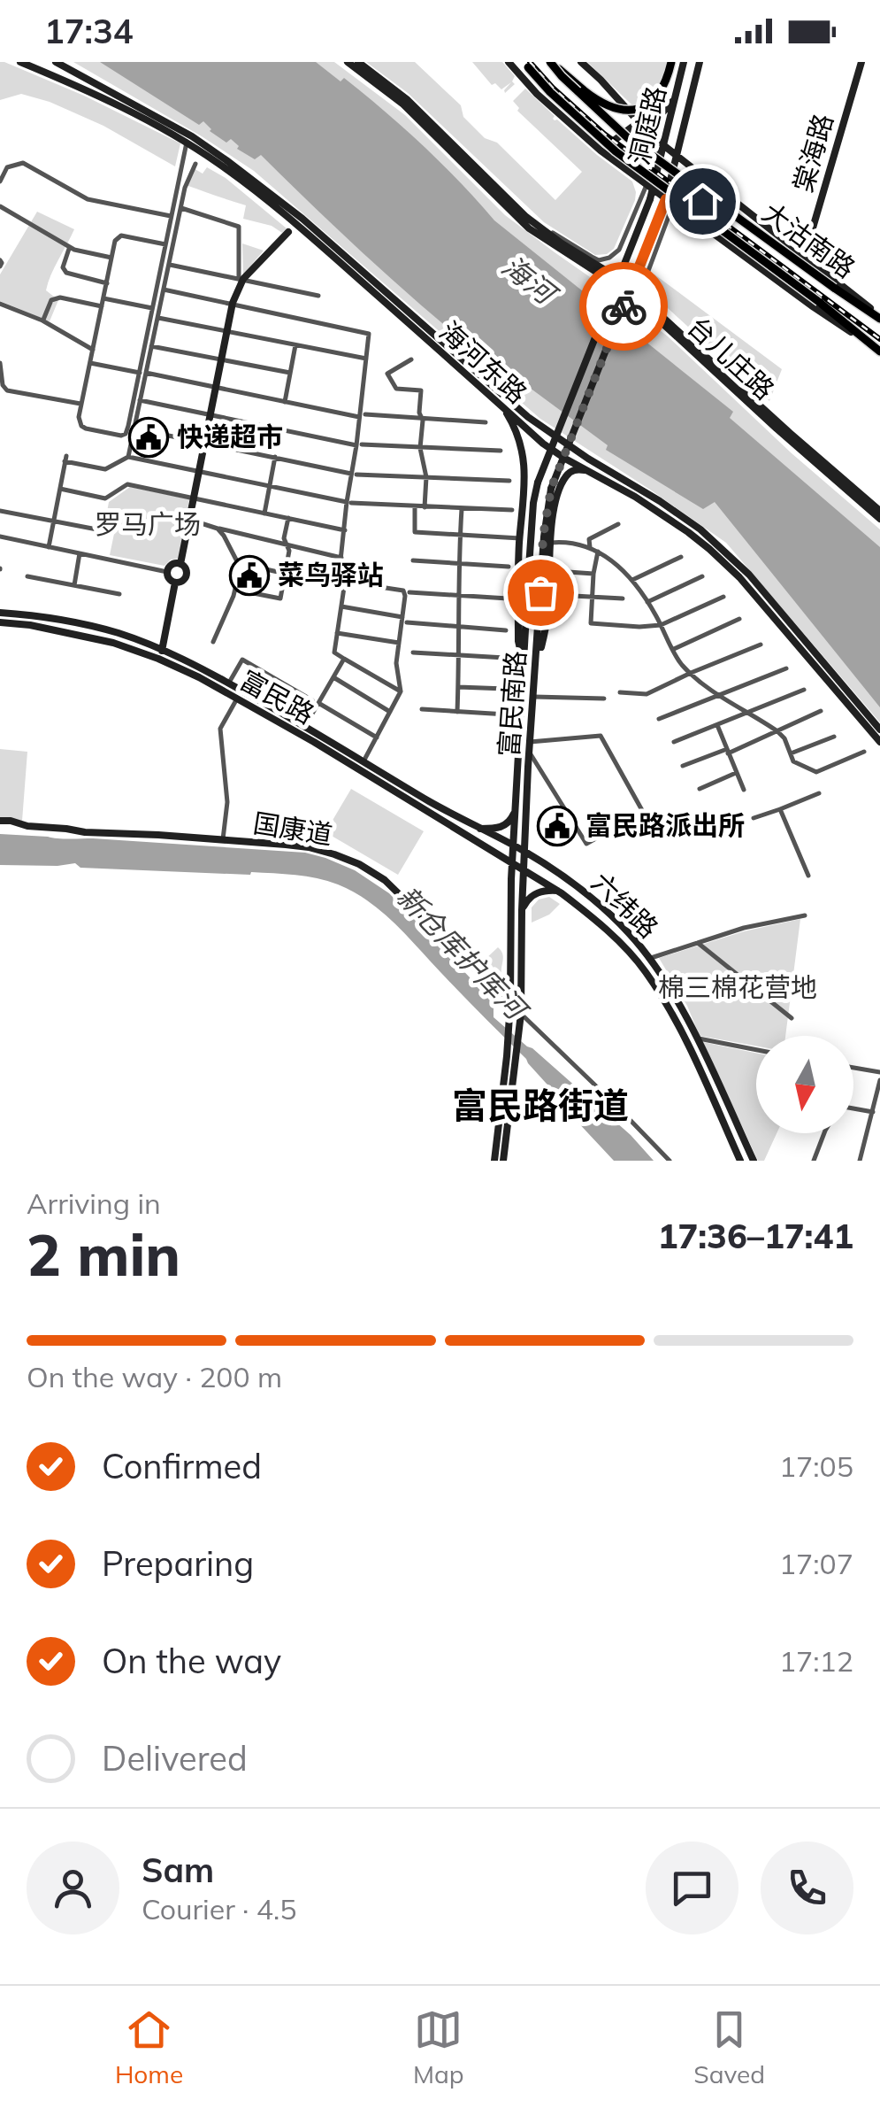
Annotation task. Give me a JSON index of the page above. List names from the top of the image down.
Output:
{
  "streets": {
    "highway": ["大沽南路"],
    "main road": [
      "洞庭路",
      "棠海路",
      "台儿庄路",
      "海河东路",
      "富民路",
      "富民南路",
      "国康道",
      "六纬路"
    ]
  },
  "crossings": [
    ["洞庭路", "富民南路"],
    ["富民路", "富民南路"],
    ["富民路", "六纬路"],
    ["富民南路", "六纬路"]
  ],
  "districts": ["富民路街道"],
  "water": ["海河", "新仓库护库河"],
  "parks": ["罗马广场", "棉三棉花营地"],
  "places": {
    "public building": ["快递超市", "菜鸟驿站", "富民路派出所"]
  },
  "north": "bottom",
  "page": {
    "status": "17:34",
    "heading": ["2 min", "Arriving in", "17:36–17:41"],
    "panel": ["Sam", "Courier · 4.5"],
    "bar": "On the way · 200 m",
    "list": [
      ["Confirmed", "17:05"],
      ["Preparing", "17:07"],
      ["On the way", "17:12"],
      "Delivered"
    ],
    "tabs": ["Home", "Map", "Saved"]
  }
}
